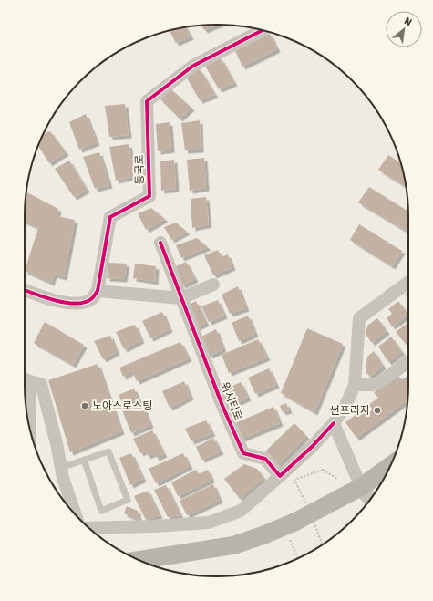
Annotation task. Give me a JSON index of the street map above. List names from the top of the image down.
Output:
{
  "streets": {
    "street": ["동국로", "위시티로"]
  },
  "places": ["노아스로스팅", "썬프라자"],
  "north": "top right"
}
